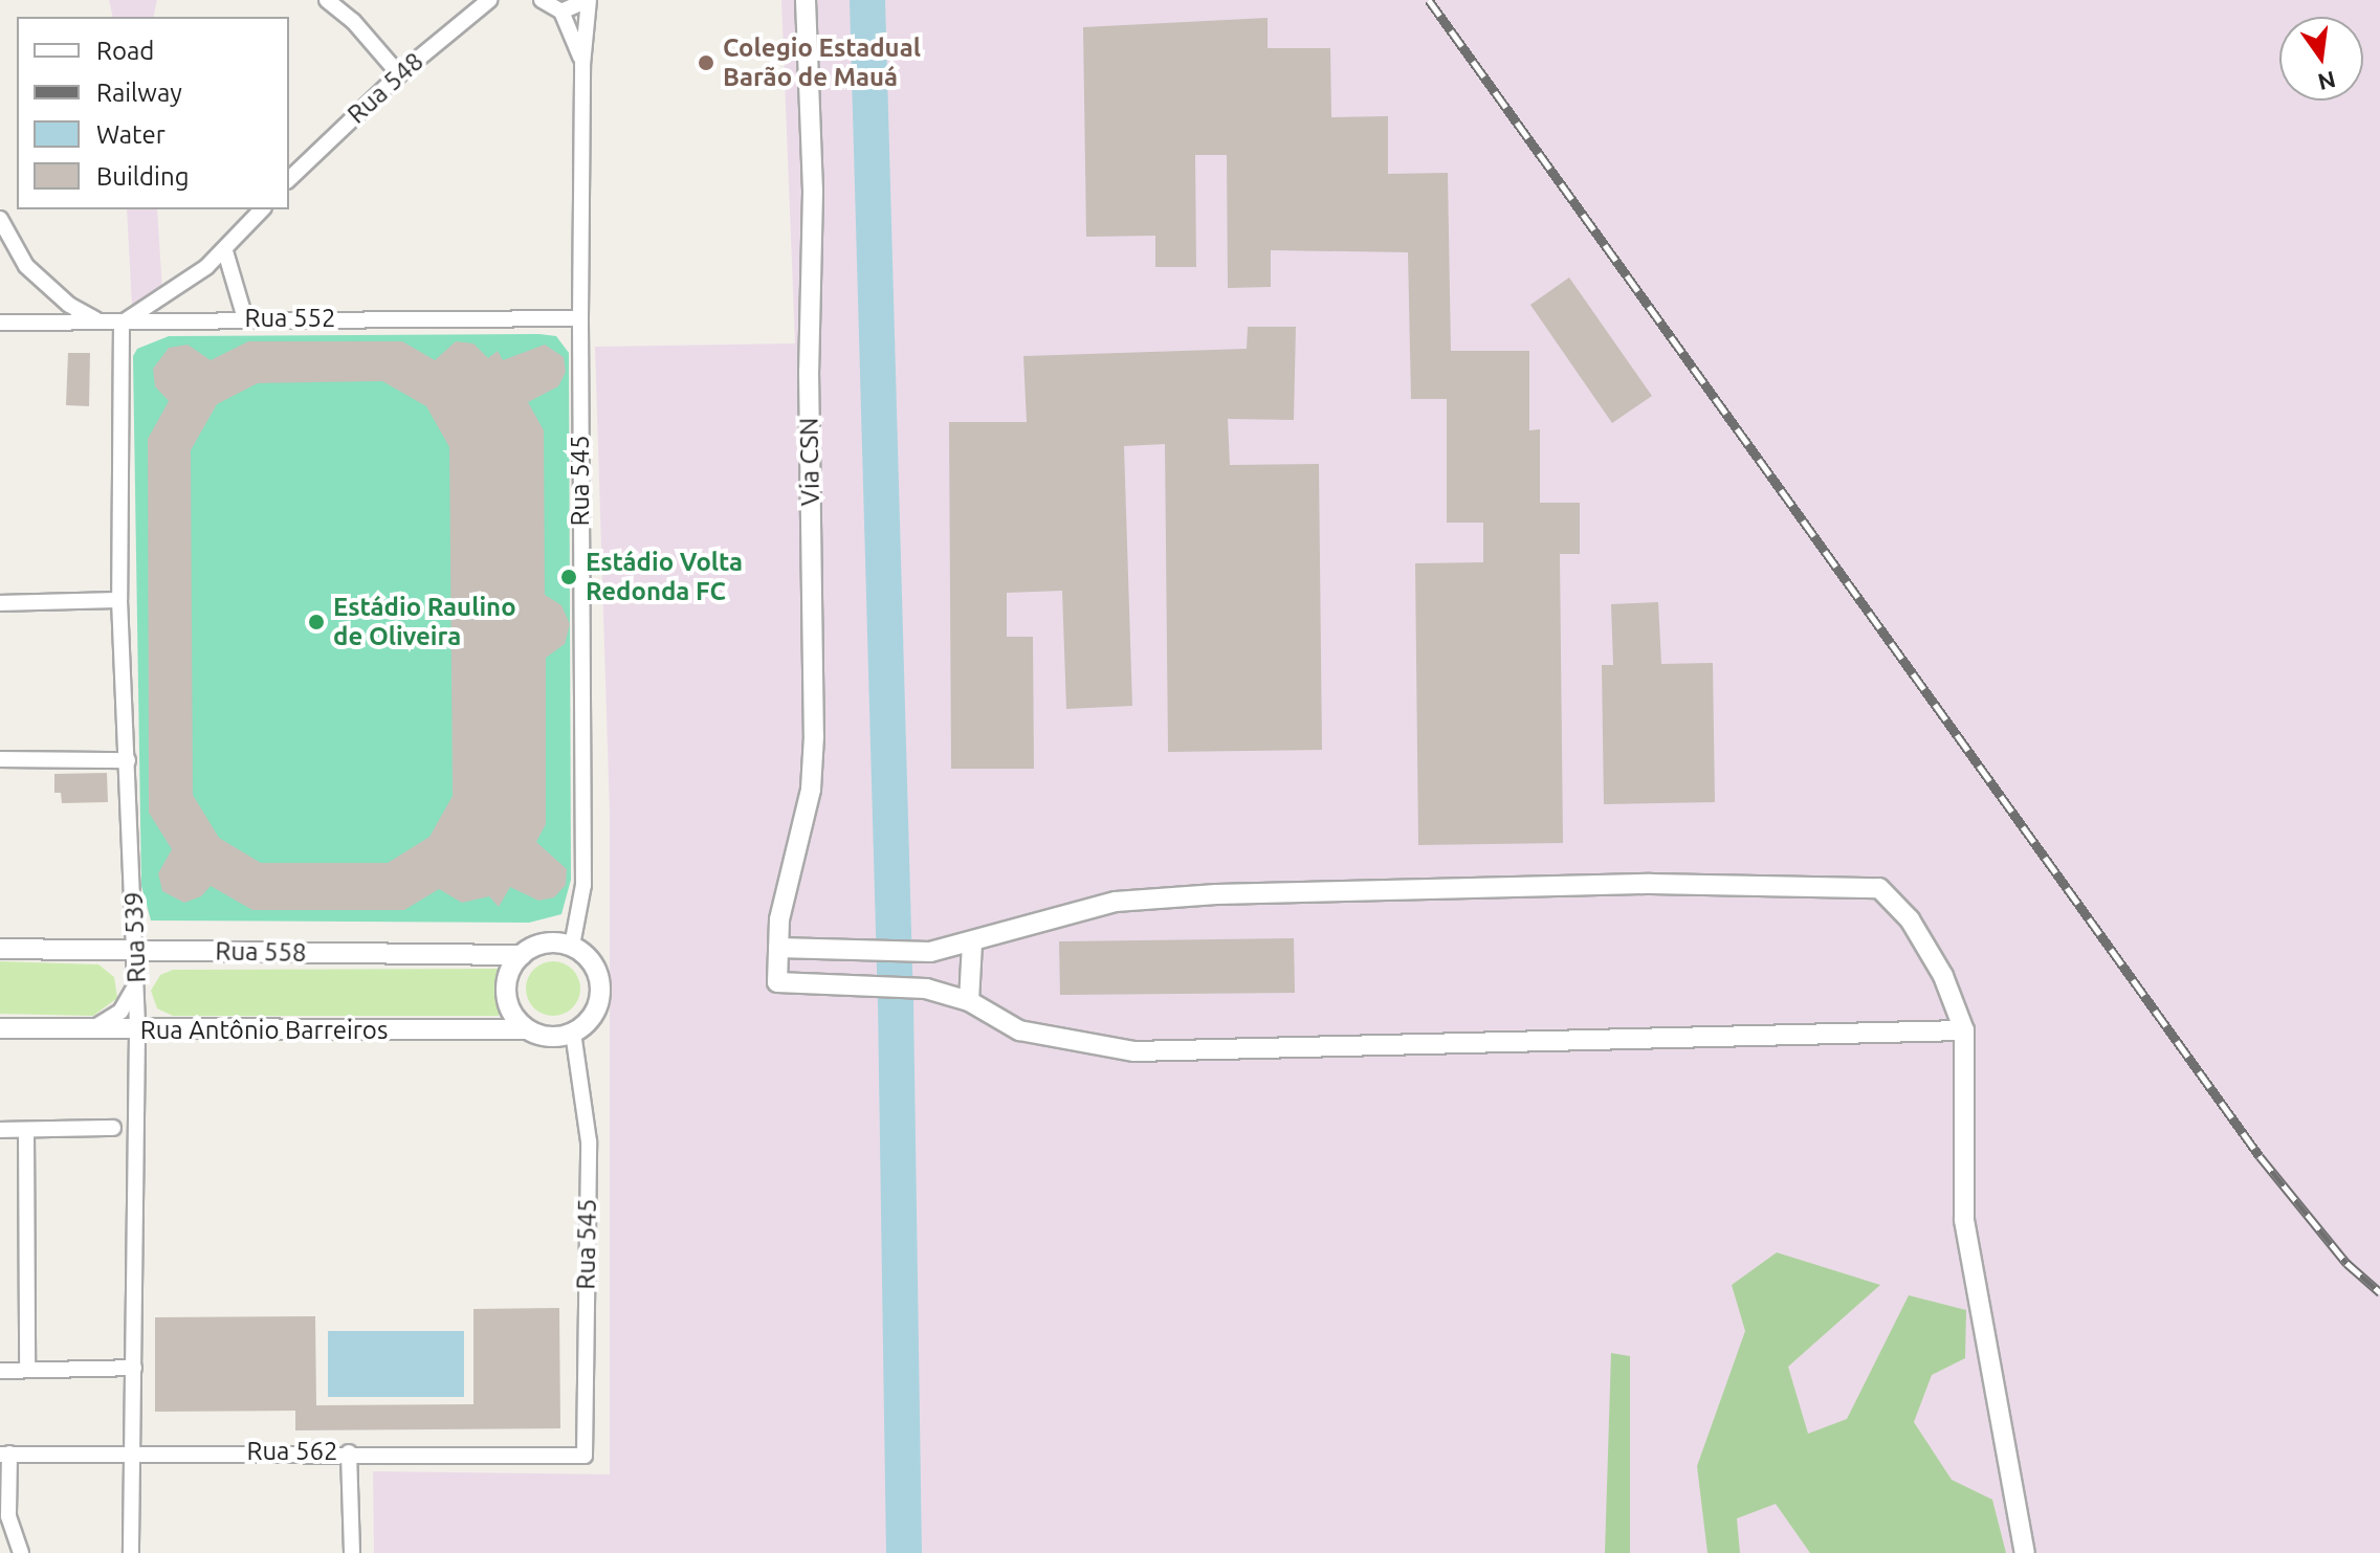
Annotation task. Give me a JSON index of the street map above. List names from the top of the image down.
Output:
{
  "streets": {
    "street": [
      "Rua 548",
      "Rua 552",
      "Via CSN",
      "Rua 545",
      "Rua 539",
      "Rua 558",
      "Rua Antônio Barreiros",
      "Rua 562"
    ]
  },
  "crossings": [
    ["Rua 552", "Rua 545"],
    ["Rua 552", "Rua 539"],
    ["Rua 545", "Rua 558"],
    ["Rua 545", "Rua Antônio Barreiros"],
    ["Rua 545", "Rua 562"],
    ["Rua 539", "Rua 558"],
    ["Rua 539", "Rua Antônio Barreiros"],
    ["Rua 539", "Rua 562"],
    ["Rua 558", "Rua Antônio Barreiros"]
  ],
  "places": ["Colegio Estadual Barão de Mauá", "Estádio Volta Redonda FC", "Estádio Raulino de Oliveira"],
  "legend": [
    "Road",
    "Railway",
    "Water",
    "Building"
  ],
  "north": "bottom"
}
